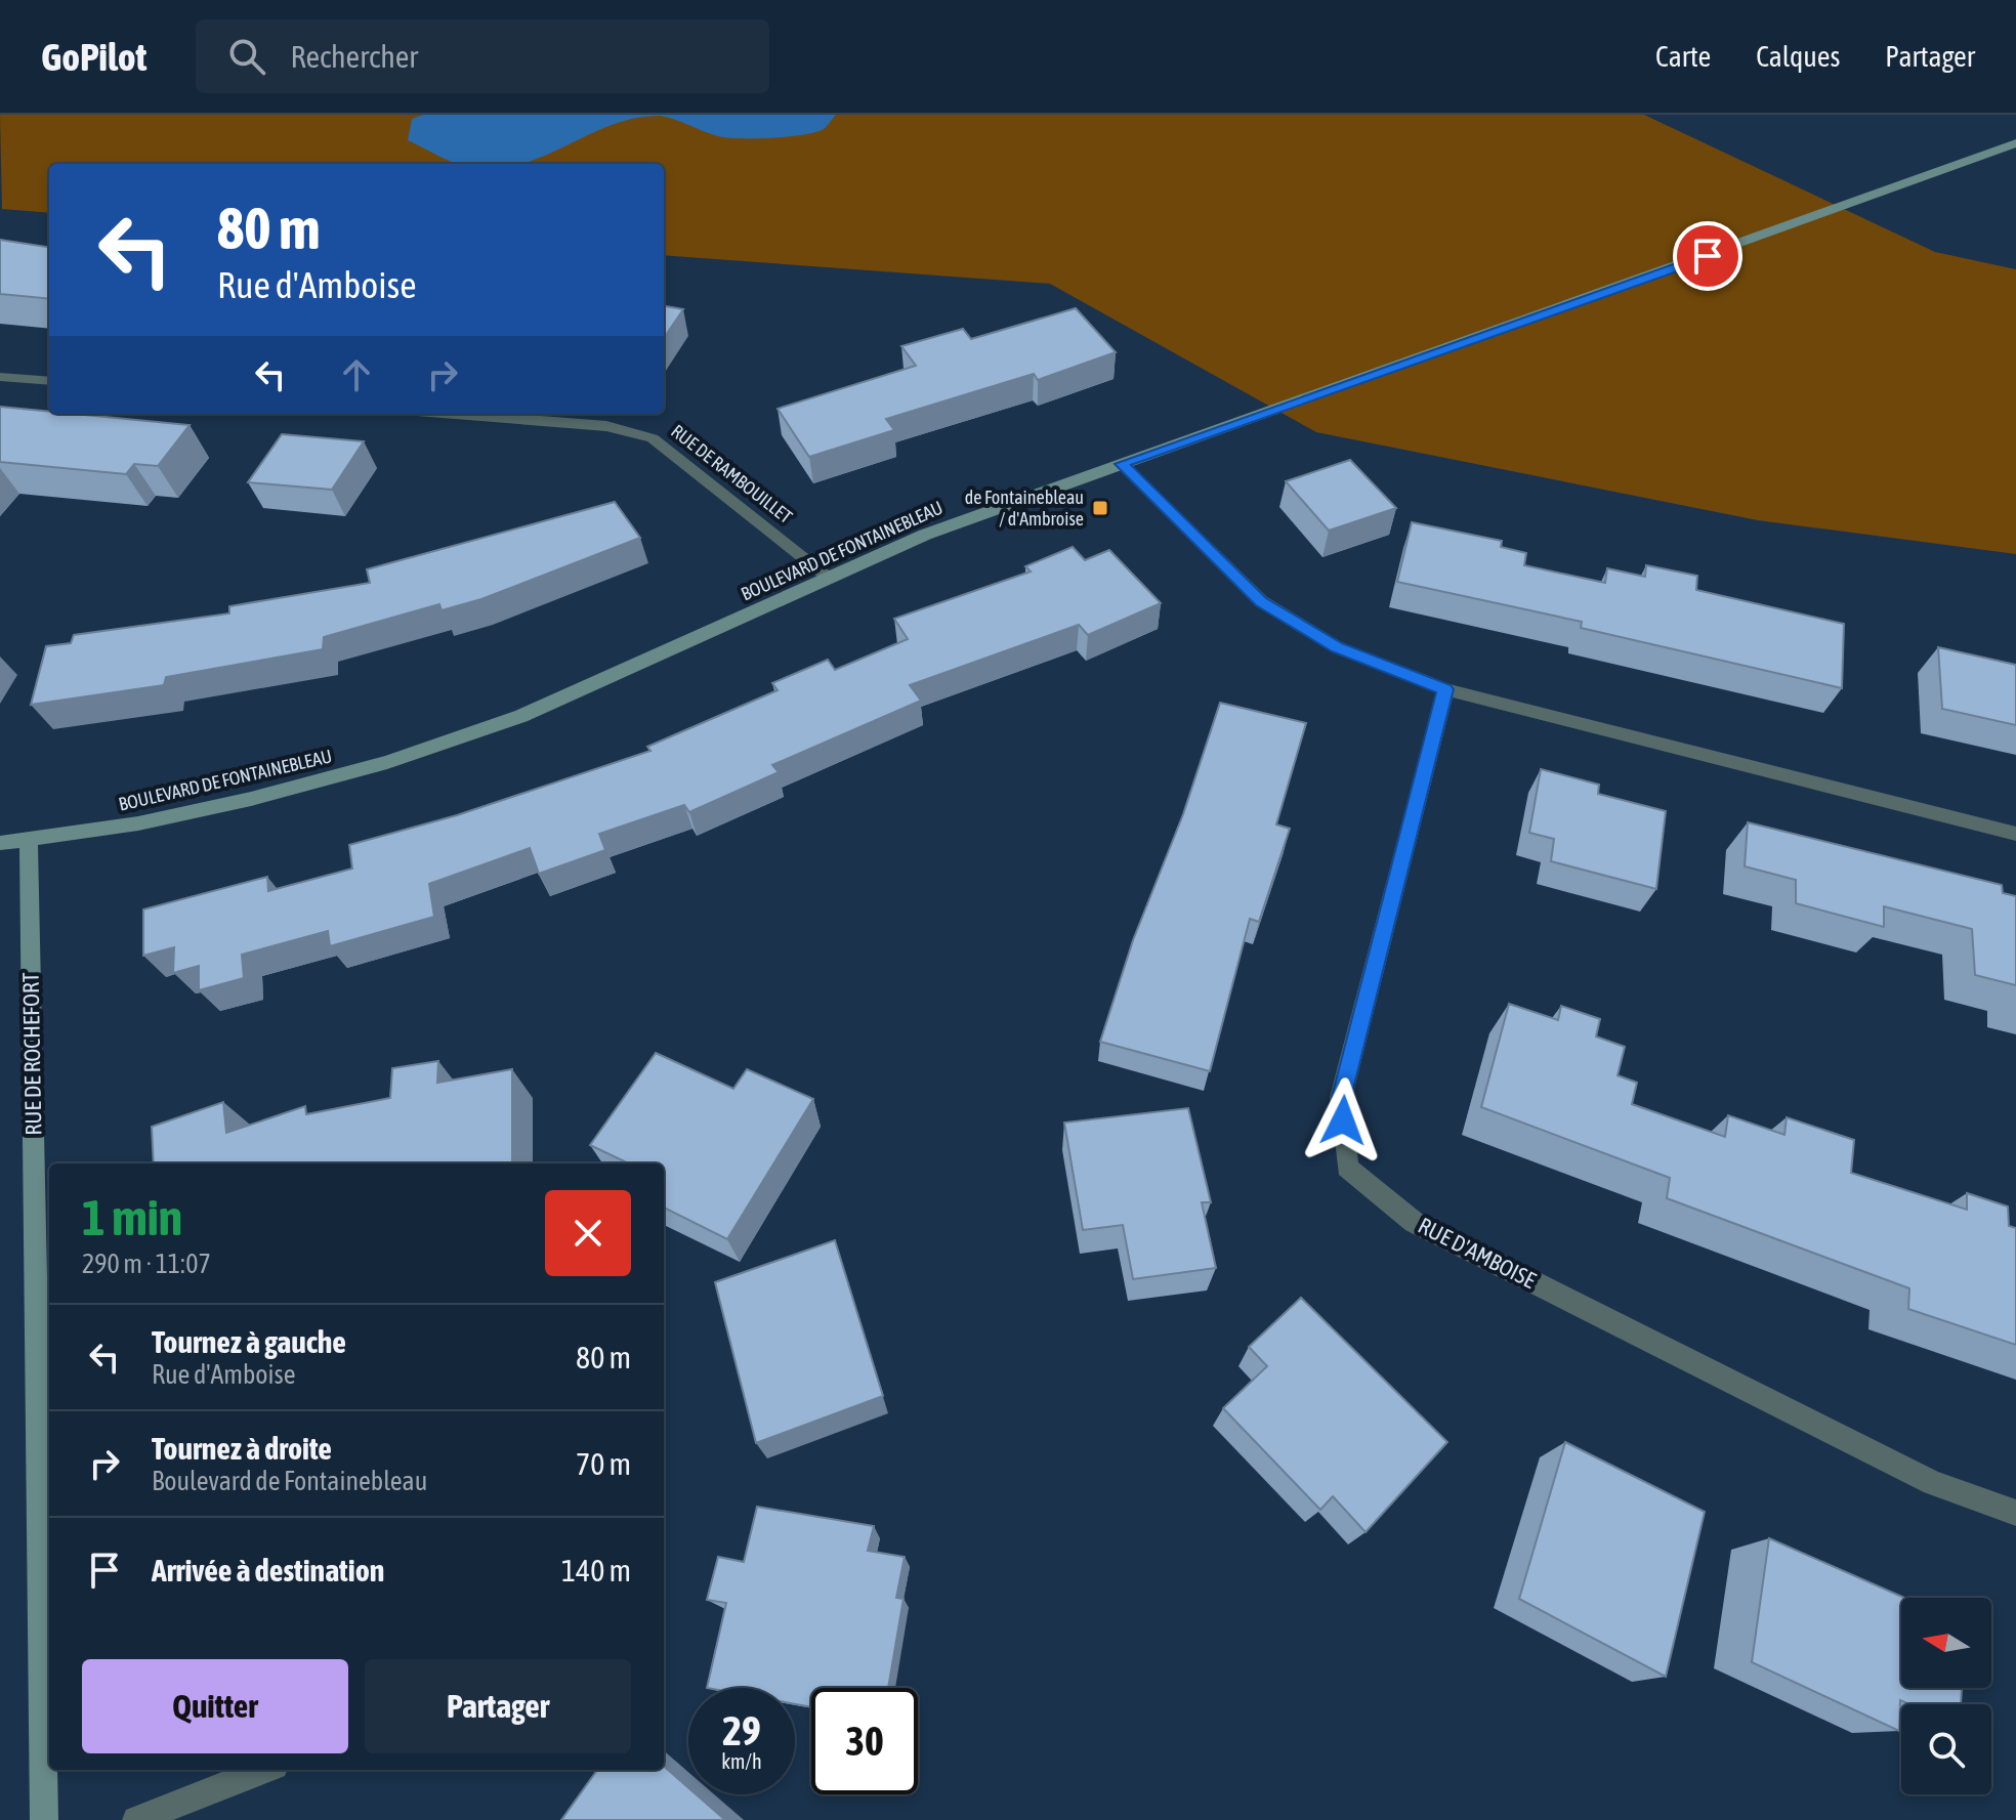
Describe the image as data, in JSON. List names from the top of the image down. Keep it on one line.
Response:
{"streets":{"street":["RUE DE RAMBOUILLET","BOULEVARD DE FONTAINEBLEAU","RUE DE ROCHEFORT","RUE D'AMBOISE"]},"crossings":[["RUE DE RAMBOUILLET","BOULEVARD DE FONTAINEBLEAU"],["BOULEVARD DE FONTAINEBLEAU","RUE DE ROCHEFORT"]],"places":{"transit":["de Fontainebleau / d'Ambroise"]},"north":"left","page":{"header":"GoPilot","search":"Rechercher","nav":["Carte","Calques","Partager"],"turn":["80 m","Rue d'Amboise"],"heading":["1 min","290 m · 11:07"],"list":[{"name":"Tournez à gauche","note":"Rue d'Amboise","value":"80 m"},{"name":"Tournez à droite","note":"Boulevard de Fontainebleau","value":"70 m"},{"name":"Arrivée à destination","value":"140 m"}],"buttons":["Quitter","Partager"],"speed":"29 km/h","limit":"30"}}
